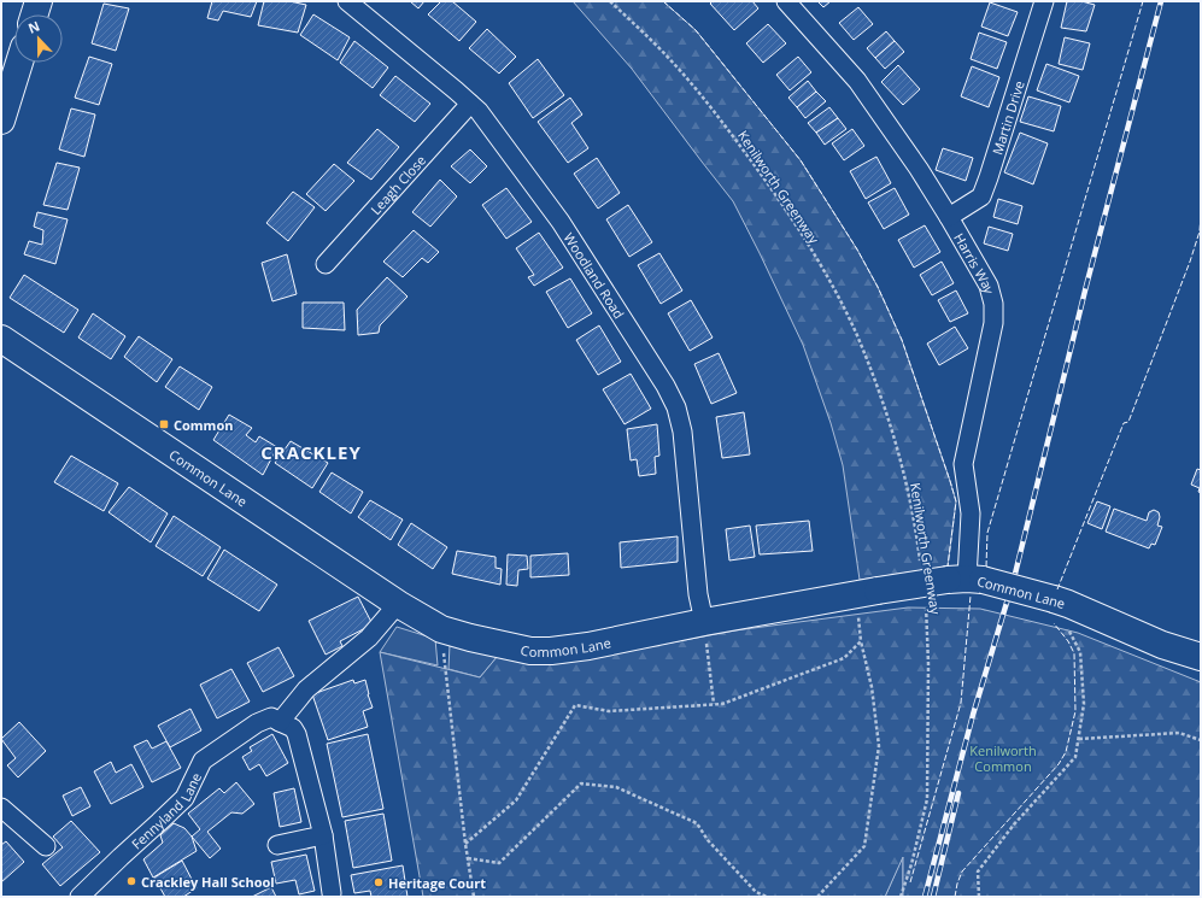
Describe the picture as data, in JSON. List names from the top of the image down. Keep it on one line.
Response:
{"streets":{"street":["Martin Drive","Leagh Close","Harris Way","Woodland Road","Common Lane","Fennyland Lane"],"path":["Kenilworth Greenway"]},"crossings":[["Martin Drive","Harris Way"],["Leagh Close","Woodland Road"],["Harris Way","Common Lane"],["Woodland Road","Common Lane"]],"districts":["CRACKLEY"],"parks":["Kenilworth Common"],"places":{"transit":["Common"],"other":["Crackley Hall School","Heritage Court"]},"north":"top"}
